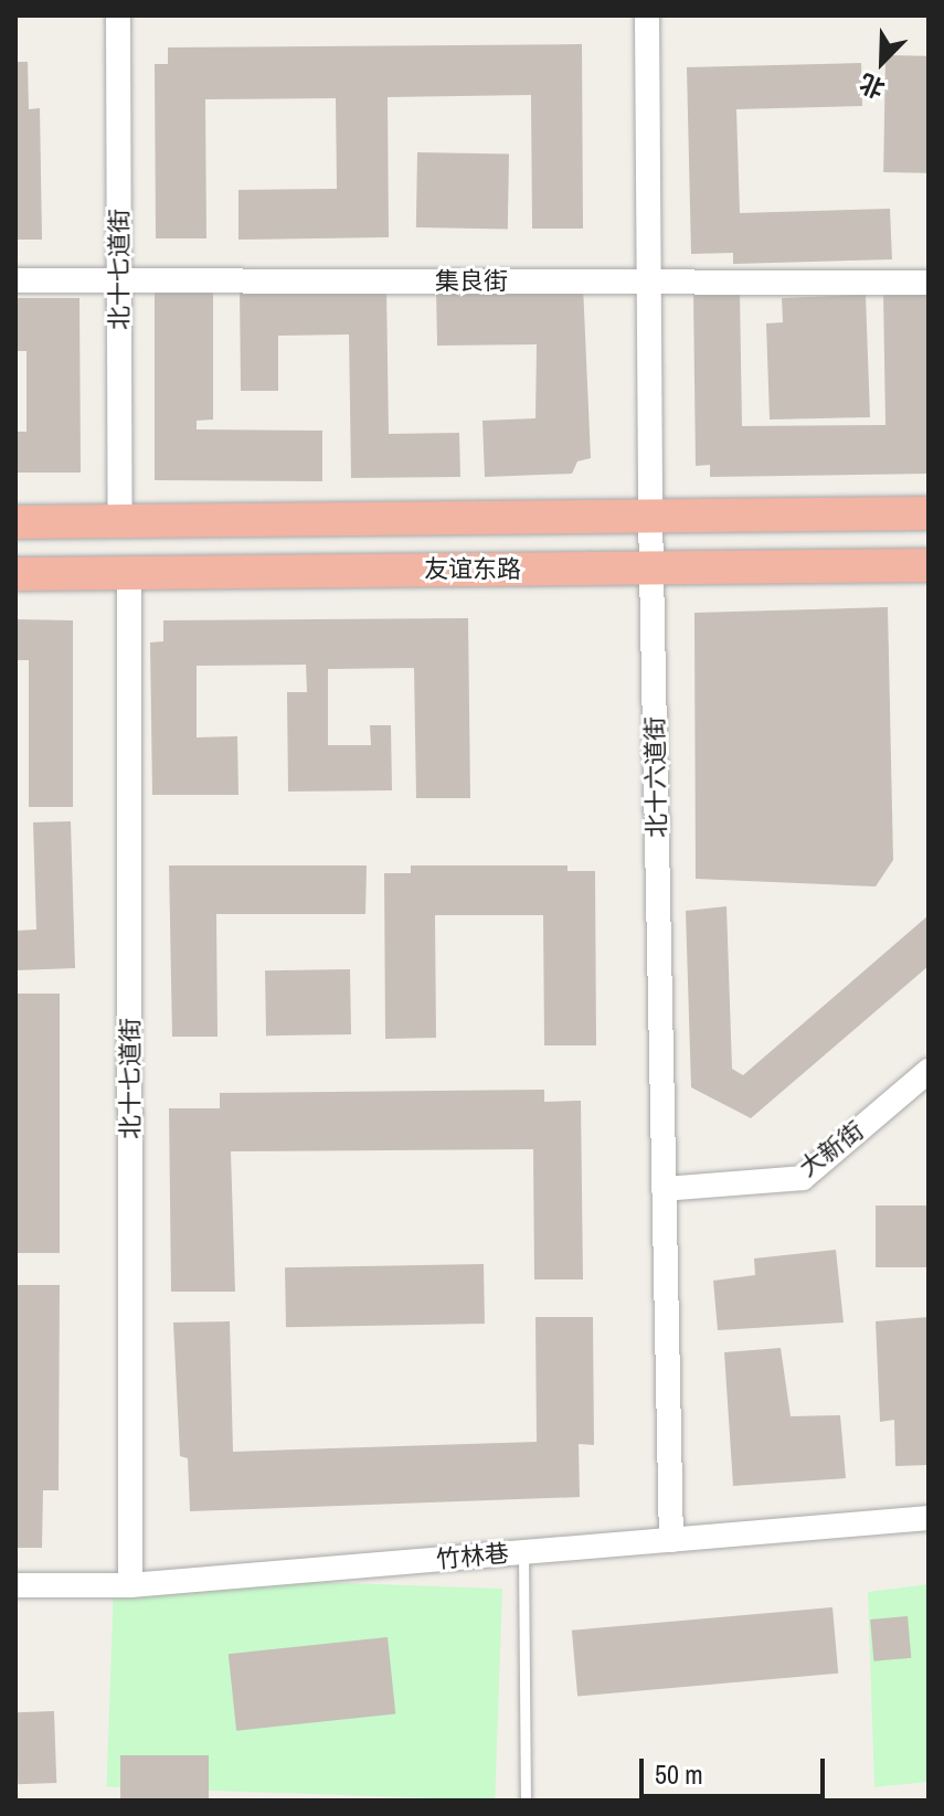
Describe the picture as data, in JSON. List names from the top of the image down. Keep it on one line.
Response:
{"streets":{"highway":["友谊东路"],"street":["北十七道街","集良街","北十六道街","大新街","竹林巷"]},"crossings":[["北十七道街","集良街"],["北十七道街","友谊东路"],["北十七道街","竹林巷"],["集良街","北十六道街"],["友谊东路","北十六道街"],["北十六道街","大新街"],["北十六道街","竹林巷"]],"scale_bar":"50 m","north":"bottom left"}
